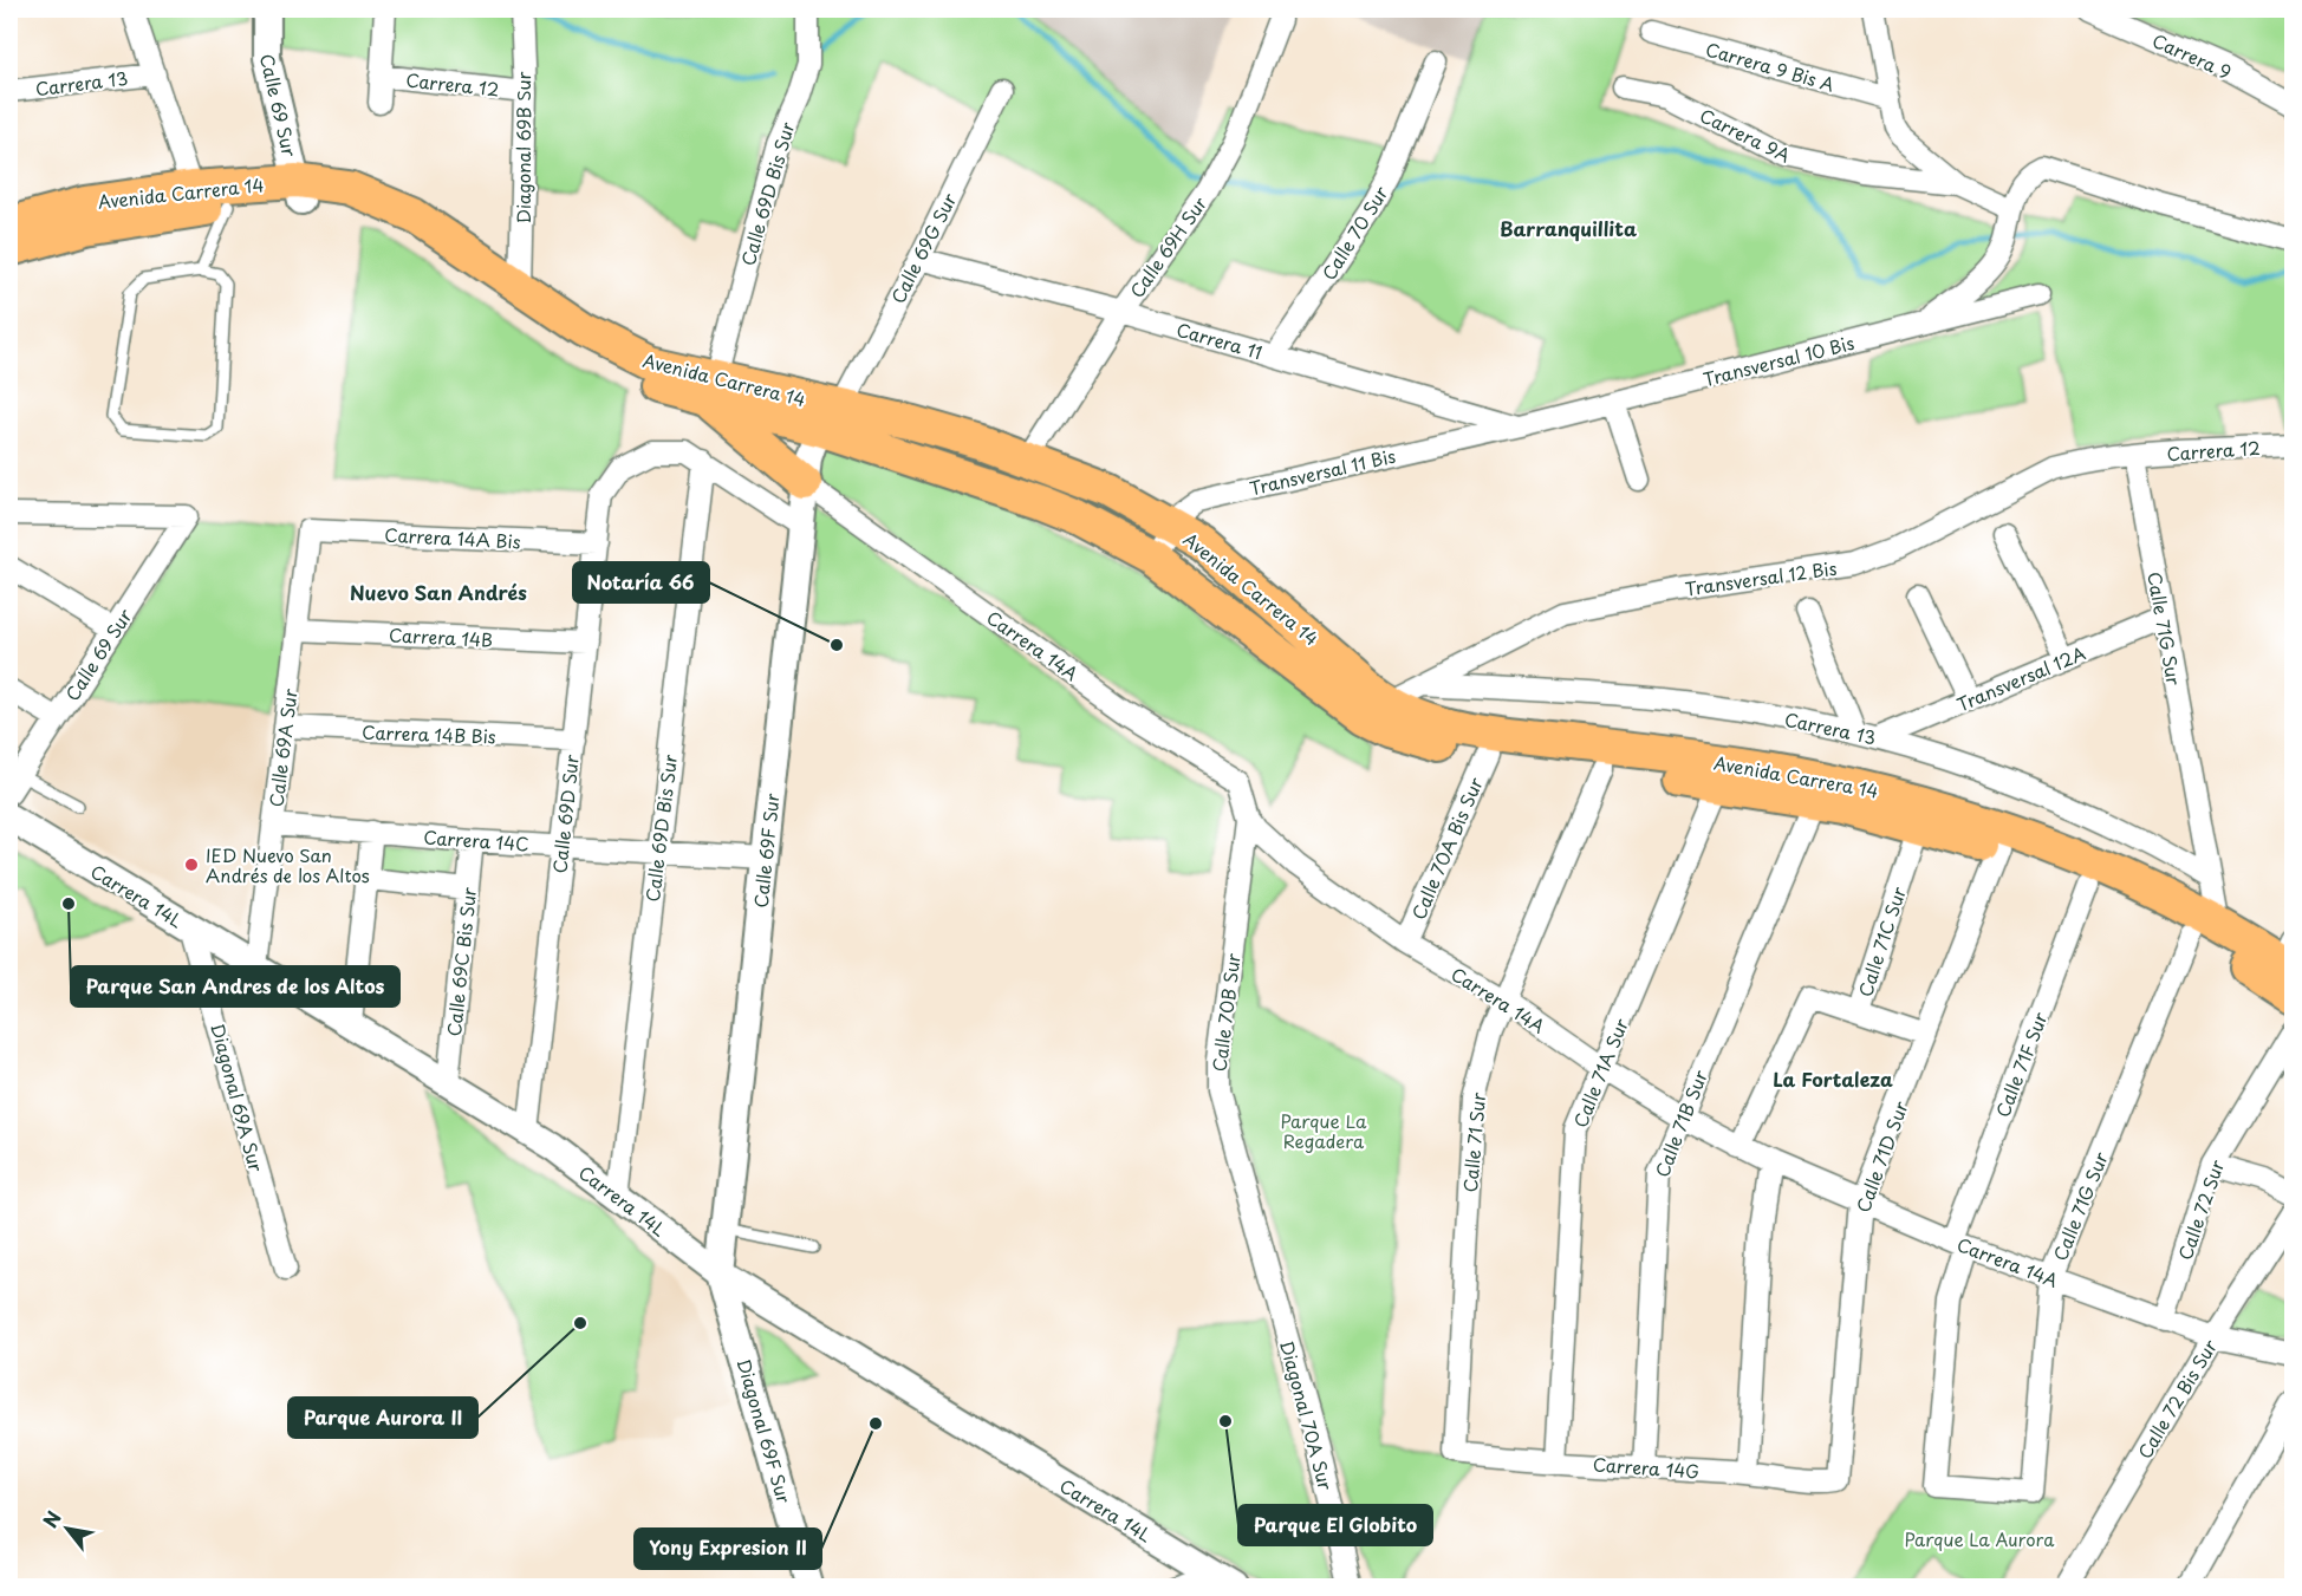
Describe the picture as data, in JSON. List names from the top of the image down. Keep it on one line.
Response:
{"streets":{"main road":["Avenida Carrera 14"],"street":["Carrera 9","Carrera 9 Bis A","Carrera 13","Carrera 12","Calle 69 Sur","Carrera 9A","Diagonal 69B Sur","Calle 69D Bis Sur","Calle 70 Sur","Calle 69H Sur","Calle 69G Sur","Carrera 11","Transversal 10 Bis","Transversal 11 Bis","Carrera 14A Bis","Transversal 12 Bis","Calle 71G Sur","Carrera 14B","Carrera 14A","Transversal 12A","Carrera 14B Bis","Calle 69A Sur","Calle 69D Sur","Carrera 14C","Calle 70A Bis Sur","Calle 69F Sur","Carrera 14L","Calle 71C Sur","Calle 69C Bis Sur","Calle 70B Sur","Calle 71F Sur","Calle 71A Sur","Diagonal 69A Sur","Calle 71B Sur","Calle 71 Sur","Calle 71D Sur","Calle 72 Sur","Calle 72 Bis Sur","Diagonal 70A Sur","Diagonal 69F Sur","Carrera 14G"]},"crossings":[["Carrera 13","Transversal 12 Bis"],["Carrera 13","Calle 71G Sur"],["Carrera 13","Transversal 12A"],["Carrera 12","Diagonal 69B Sur"],["Carrera 12","Transversal 12 Bis"],["Carrera 12","Calle 71G Sur"],["Calle 69 Sur","Avenida Carrera 14"],["Diagonal 69B Sur","Avenida Carrera 14"],["Avenida Carrera 14","Calle 69D Bis Sur"],["Avenida Carrera 14","Calle 69H Sur"],["Avenida Carrera 14","Calle 69G Sur"],["Avenida Carrera 14","Transversal 11 Bis"],["Avenida Carrera 14","Transversal 12 Bis"],["Avenida Carrera 14","Calle 71G Sur"],["Avenida Carrera 14","Calle 70A Bis Sur"],["Avenida Carrera 14","Calle 69F Sur"],["Avenida Carrera 14","Calle 71C Sur"],["Avenida Carrera 14","Calle 71F Sur"],["Avenida Carrera 14","Calle 71A Sur"],["Avenida Carrera 14","Calle 71B Sur"],["Avenida Carrera 14","Calle 71 Sur"],["Avenida Carrera 14","Calle 71D Sur"],["Calle 69D Bis Sur","Calle 69D Sur"],["Calle 69D Bis Sur","Carrera 14C"],["Calle 69D Bis Sur","Carrera 14L"],["Calle 70 Sur","Carrera 11"],["Calle 69H Sur","Carrera 11"],["Calle 69G Sur","Carrera 11"],["Calle 69G Sur","Calle 69F Sur"],["Carrera 11","Transversal 10 Bis"],["Carrera 11","Transversal 11 Bis"],["Transversal 10 Bis","Transversal 11 Bis"],["Carrera 14A Bis","Calle 69A Sur"],["Carrera 14A Bis","Calle 69D Sur"],["Transversal 12 Bis","Calle 71G Sur"],["Calle 71G Sur","Carrera 14A"],["Calle 71G Sur","Transversal 12A"],["Calle 71G Sur","Calle 71F Sur"],["Carrera 14B","Calle 69A Sur"],["Carrera 14B","Calle 69D Sur"],["Carrera 14A","Calle 70A Bis Sur"],["Carrera 14A","Calle 69F Sur"],["Carrera 14A","Calle 71C Sur"],["Carrera 14A","Calle 70B Sur"],["Carrera 14A","Calle 71F Sur"],["Carrera 14A","Calle 71A Sur"],["Carrera 14A","Calle 71B Sur"],["Carrera 14A","Calle 71 Sur"],["Carrera 14A","Calle 71D Sur"],["Carrera 14A","Calle 72 Sur"],["Carrera 14A","Calle 72 Bis Sur"],["Carrera 14B Bis","Calle 69A Sur"],["Carrera 14B Bis","Calle 69D Sur"],["Calle 69A Sur","Carrera 14C"],["Calle 69A Sur","Carrera 14L"],["Calle 69D Sur","Carrera 14C"],["Calle 69D Sur","Carrera 14L"],["Carrera 14C","Calle 69F Sur"],["Carrera 14C","Calle 69C Bis Sur"],["Calle 69F Sur","Carrera 14L"],["Calle 69F Sur","Diagonal 69F Sur"],["Carrera 14L","Calle 69C Bis Sur"],["Carrera 14L","Diagonal 69A Sur"],["Carrera 14L","Diagonal 69F Sur"],["Calle 70B Sur","Diagonal 70A Sur"],["Calle 71A Sur","Carrera 14G"],["Calle 71B Sur","Carrera 14G"],["Calle 71 Sur","Carrera 14G"],["Calle 71D Sur","Carrera 14G"]],"districts":["Barranquillita","Nuevo San Andrés","La Fortaleza"],"parks":["Parque La Regadera","Parque La Aurora"],"places":["Notaría 66","IED Nuevo San Andrés de los Altos","Parque San Andres de los Altos","Parque Aurora II","Parque El Globito","Yony Expresion II"],"north":"top left"}
